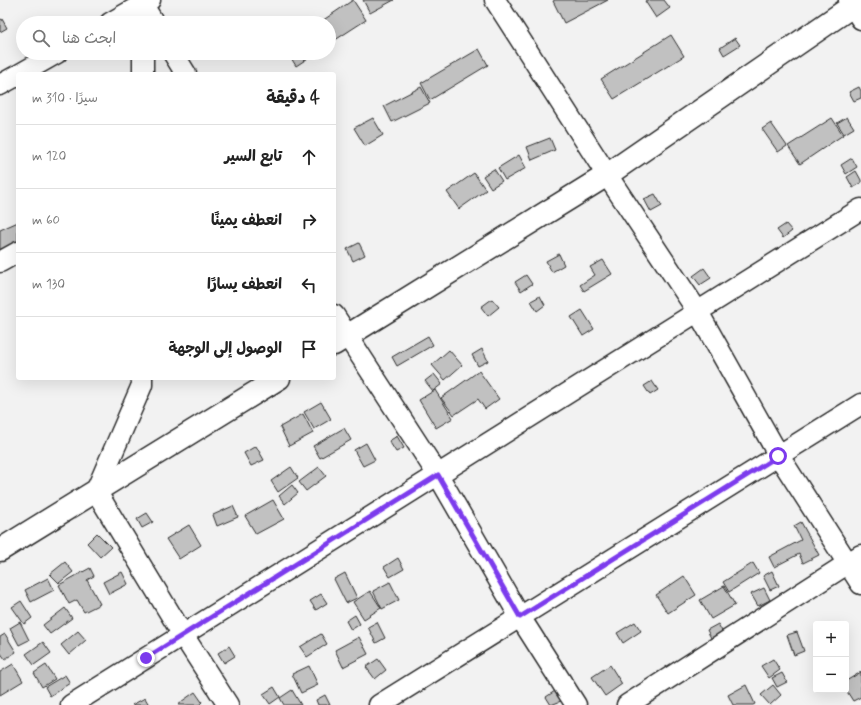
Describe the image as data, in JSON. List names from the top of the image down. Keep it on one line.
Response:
{"page":{"search":"ابحث هنا","heading":["4 دقيقة","سيرًا · 310 m"],"list":[["تابع السير","120 m"],["انعطف يمينًا","60 m"],["انعطف يسارًا","130 m"],"الوصول إلى الوجهة"],"map_buttons":["+","−"]}}
